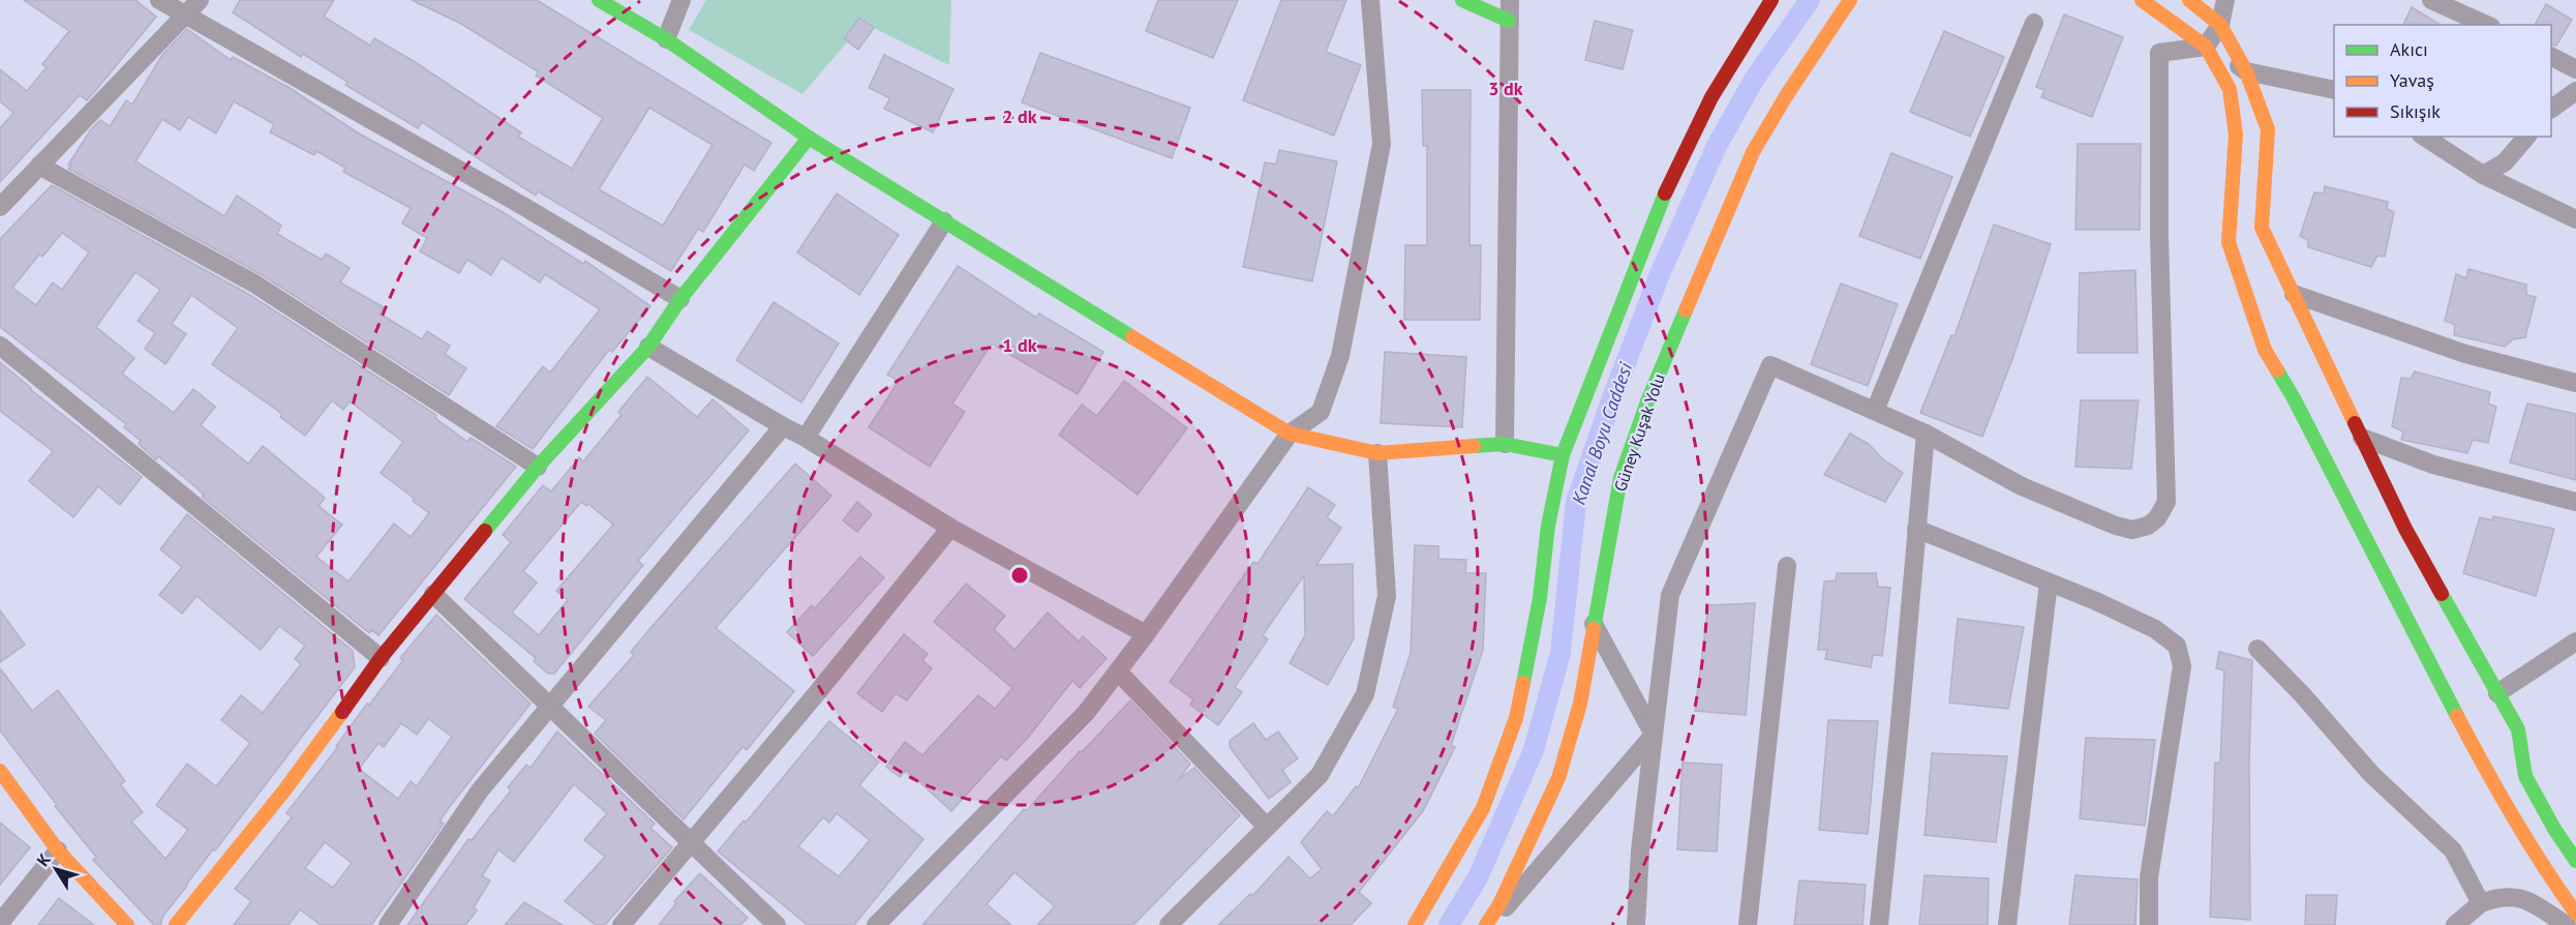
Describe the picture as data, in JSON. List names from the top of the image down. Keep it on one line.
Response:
{"streets":{"main road":["Güney Kuşak Yolu"]},"water":["Kanal Boyu Caddesi"],"legend":["Akıcı","Yavaş","Sıkışık"],"north":"top left","rings":["3 dk","2 dk","1 dk"]}
